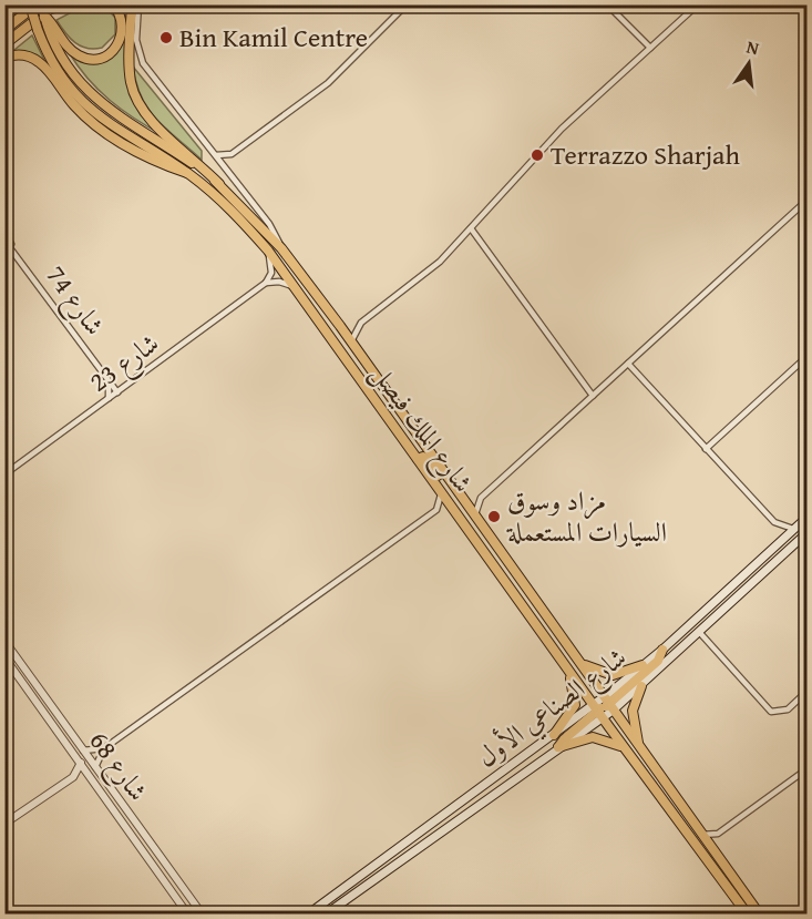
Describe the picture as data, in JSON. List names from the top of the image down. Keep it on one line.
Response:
{"streets":{"main road":["شارع الملك فيصل","شارع الصناعي الأول"],"street":["شارع 74","شارع 23","شارع 68"]},"crossings":[["شارع 74","شارع 23"],["شارع الملك فيصل","شارع الصناعي الأول"]],"places":["Bin Kamil Centre","Terrazzo Sharjah","مزاد وسوق السيارات المستعملة"],"north":"top"}
